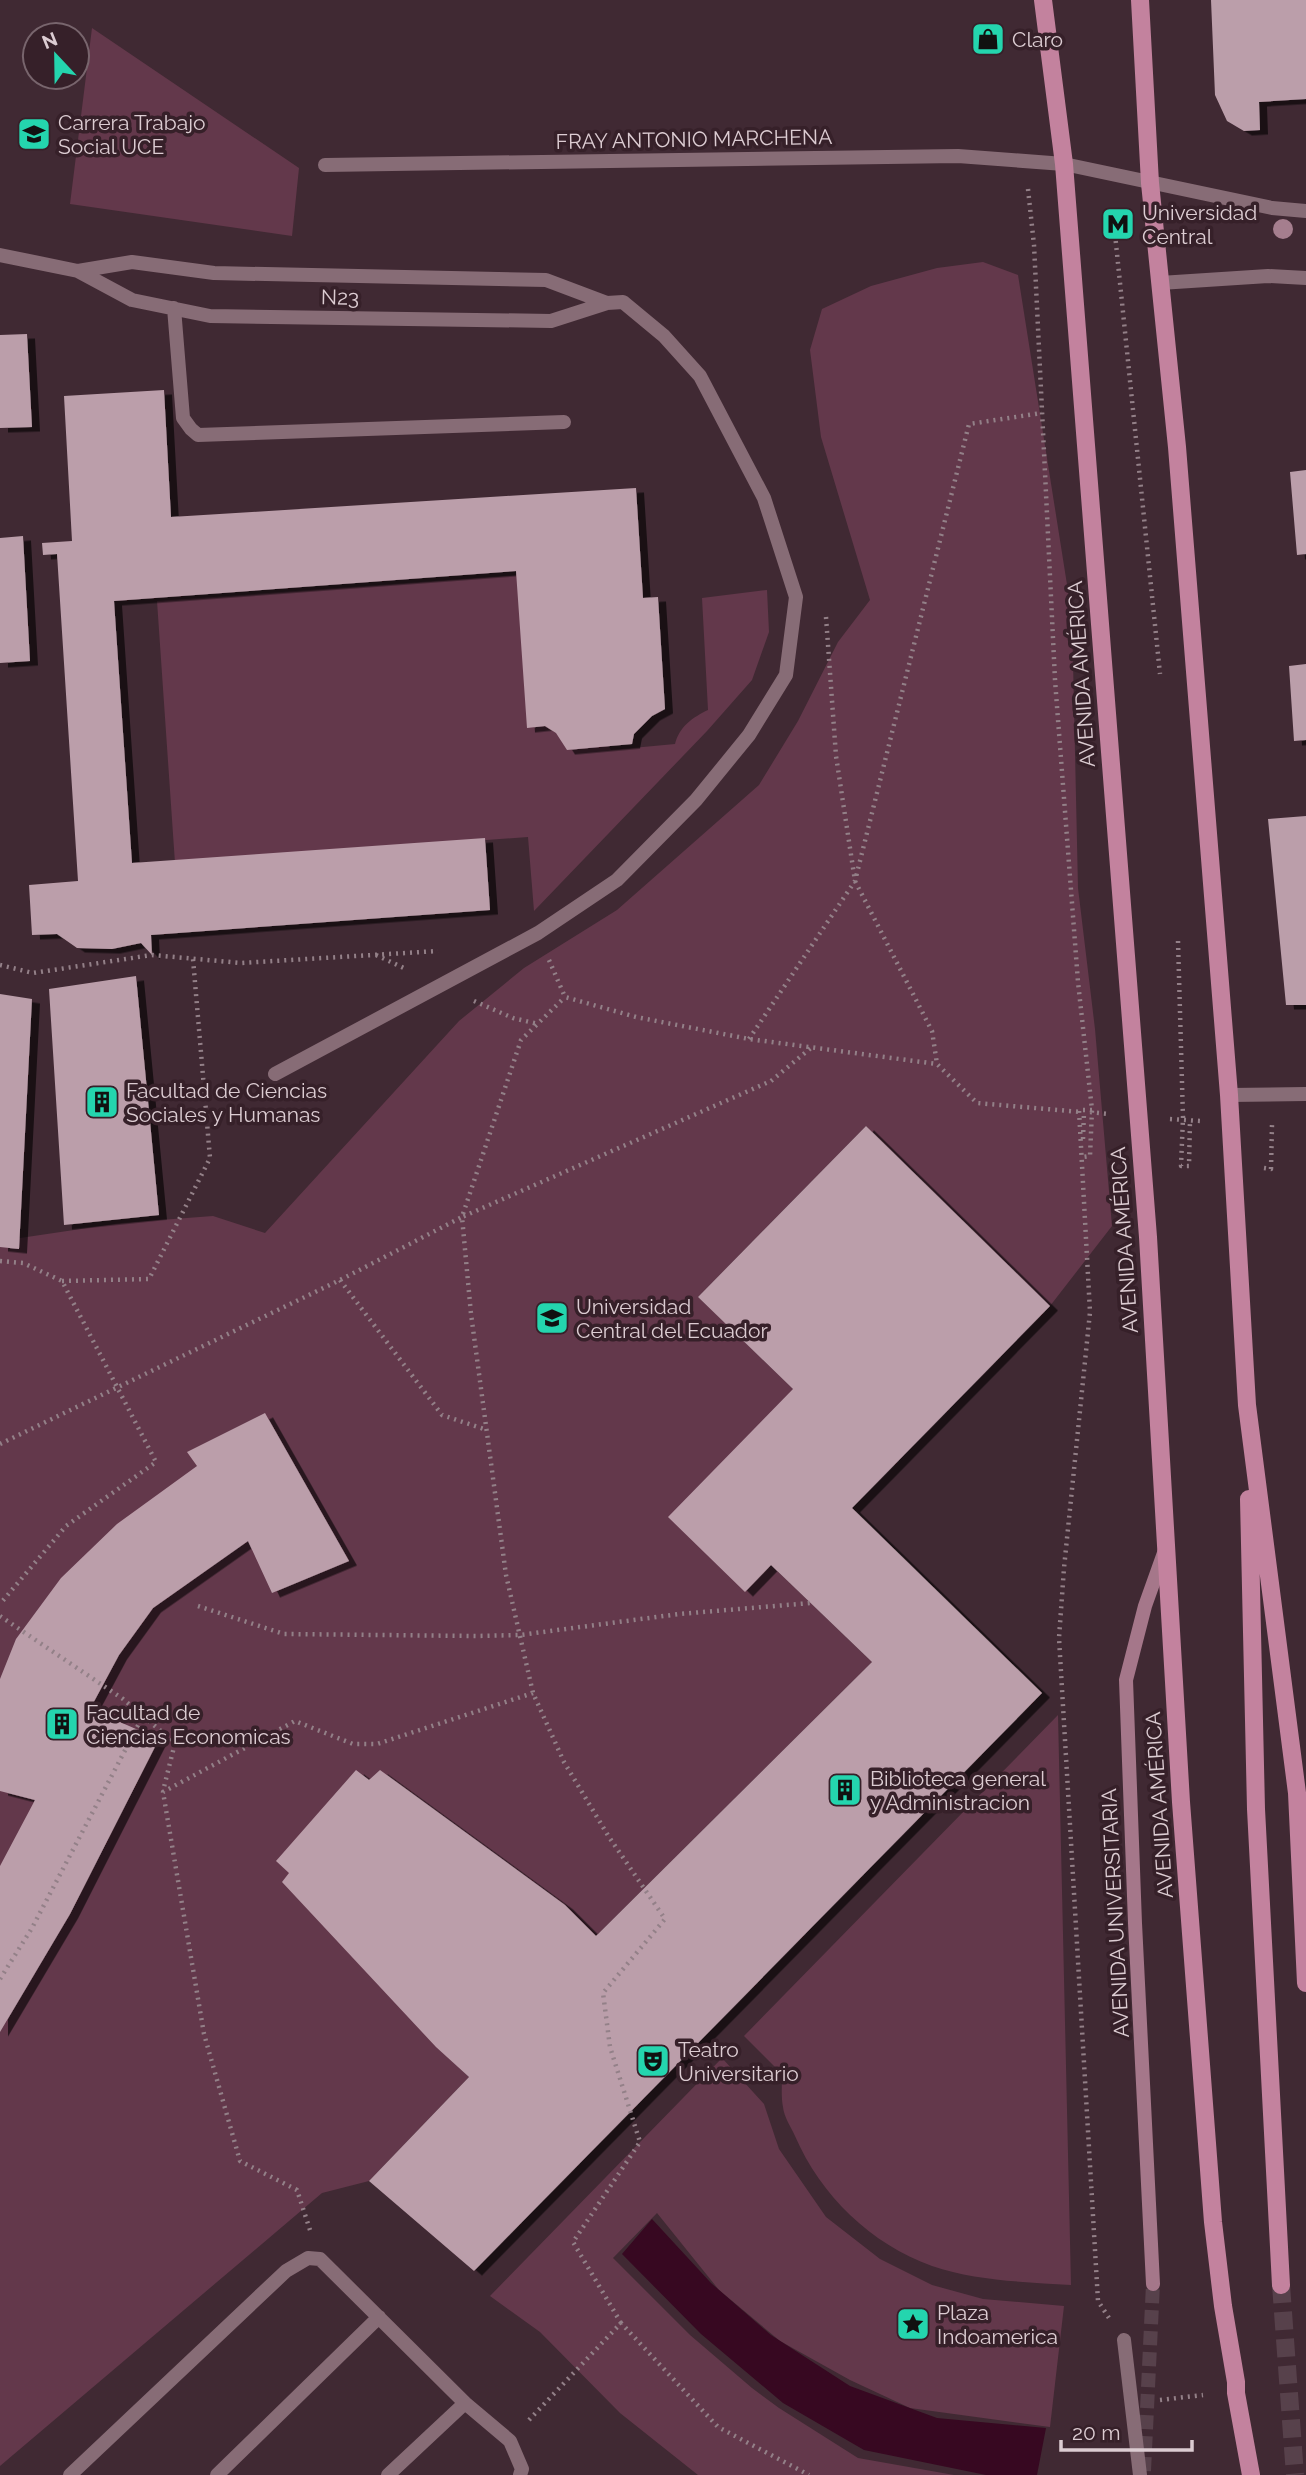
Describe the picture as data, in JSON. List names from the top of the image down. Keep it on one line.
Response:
{"streets":{"main road":["AVENIDA AMÉRICA","AVENIDA UNIVERSITARIA"],"street":["FRAY ANTONIO MARCHENA","N23"]},"crossings":[["FRAY ANTONIO MARCHENA","AVENIDA AMÉRICA"],["AVENIDA AMÉRICA","AVENIDA UNIVERSITARIA"]],"places":{"shop":["Claro"],"school or university":["Carrera Trabajo Social UCE","Universidad Central del Ecuador"],"metro station":["Universidad Central"],"building":["Facultad de Ciencias Sociales y Humanas","Facultad de Ciencias Economicas","Biblioteca general y Administracion"],"theatre":["Teatro Universitario"],"place":["Plaza Indoamerica"]},"scale_bar":"20 m","north":"top"}
